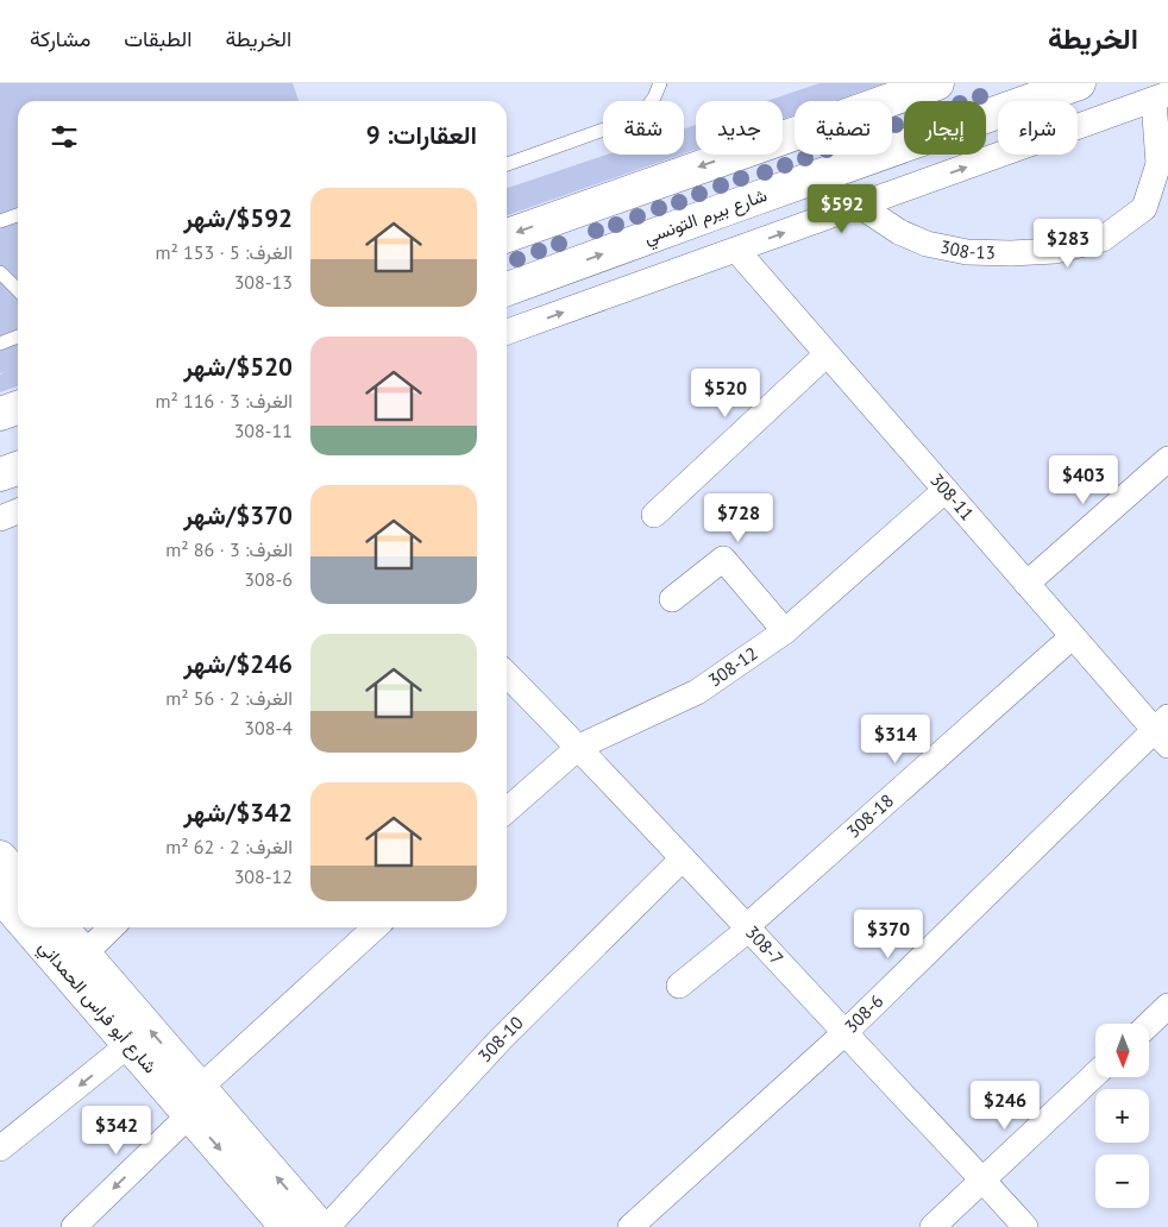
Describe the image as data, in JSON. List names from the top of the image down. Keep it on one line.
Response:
{"streets":{"main road":["شارع بيرم التونسي","شارع أبو فراس الحمداني"],"street":["308-13","308-11","308-12","308-18","308-7","308-6","308-10"]},"crossings":[["308-11","308-12"],["308-11","308-18"],["308-11","308-6"],["308-12","308-7"],["308-18","308-7"],["308-7","308-6"],["308-7","308-10"]],"north":"bottom","page":{"header":"الخريطة","nav":["الخريطة","الطبقات","مشاركة"],"chip":["شراء","إيجار","تصفية","جديد","شقة"],"heading":"العقارات: 9","list":[{"name":"$592/شهر","note":"الغرف: 5 · 153 m² · 308-13"},{"name":"$520/شهر","note":"الغرف: 3 · 116 m² · 308-11"},{"name":"$370/شهر","note":"الغرف: 3 · 86 m² · 308-6"},{"name":"$246/شهر","note":"الغرف: 2 · 56 m² · 308-4"},{"name":"$342/شهر","note":"الغرف: 2 · 62 m² · 308-12"}],"price":["$592","$283","$520","$403","$728","$314","$370","$246","$342"],"map_buttons":["+","−"]}}
